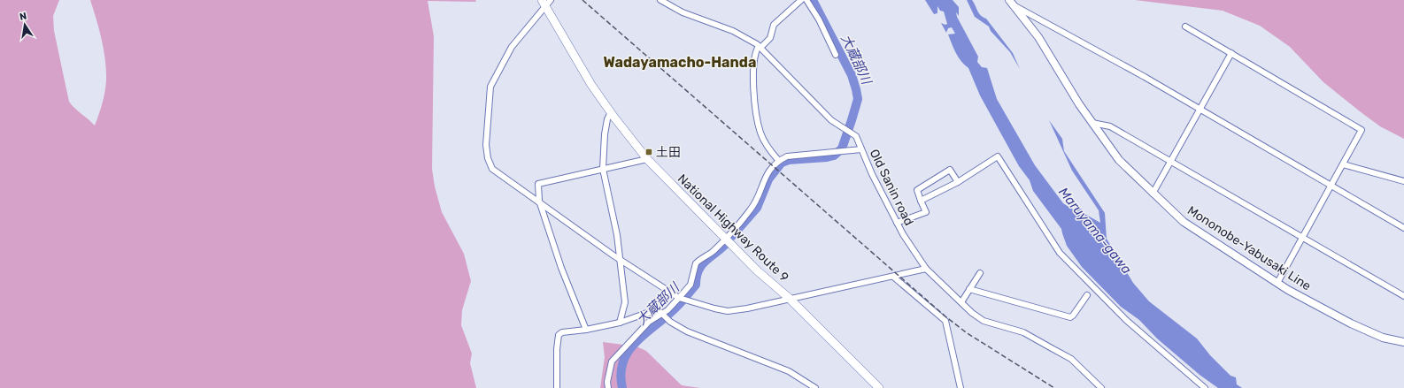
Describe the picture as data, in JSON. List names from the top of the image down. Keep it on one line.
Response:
{"streets":{"highway":["National Highway Route 9"],"main road":["Mononobe-Yabusaki Line"],"street":["Old Sanin road"]},"districts":["Wadayamacho-Handa"],"water":["大蔵部川","Maruyama-gawa"],"places":{"transit":["土田"]},"north":"top"}
